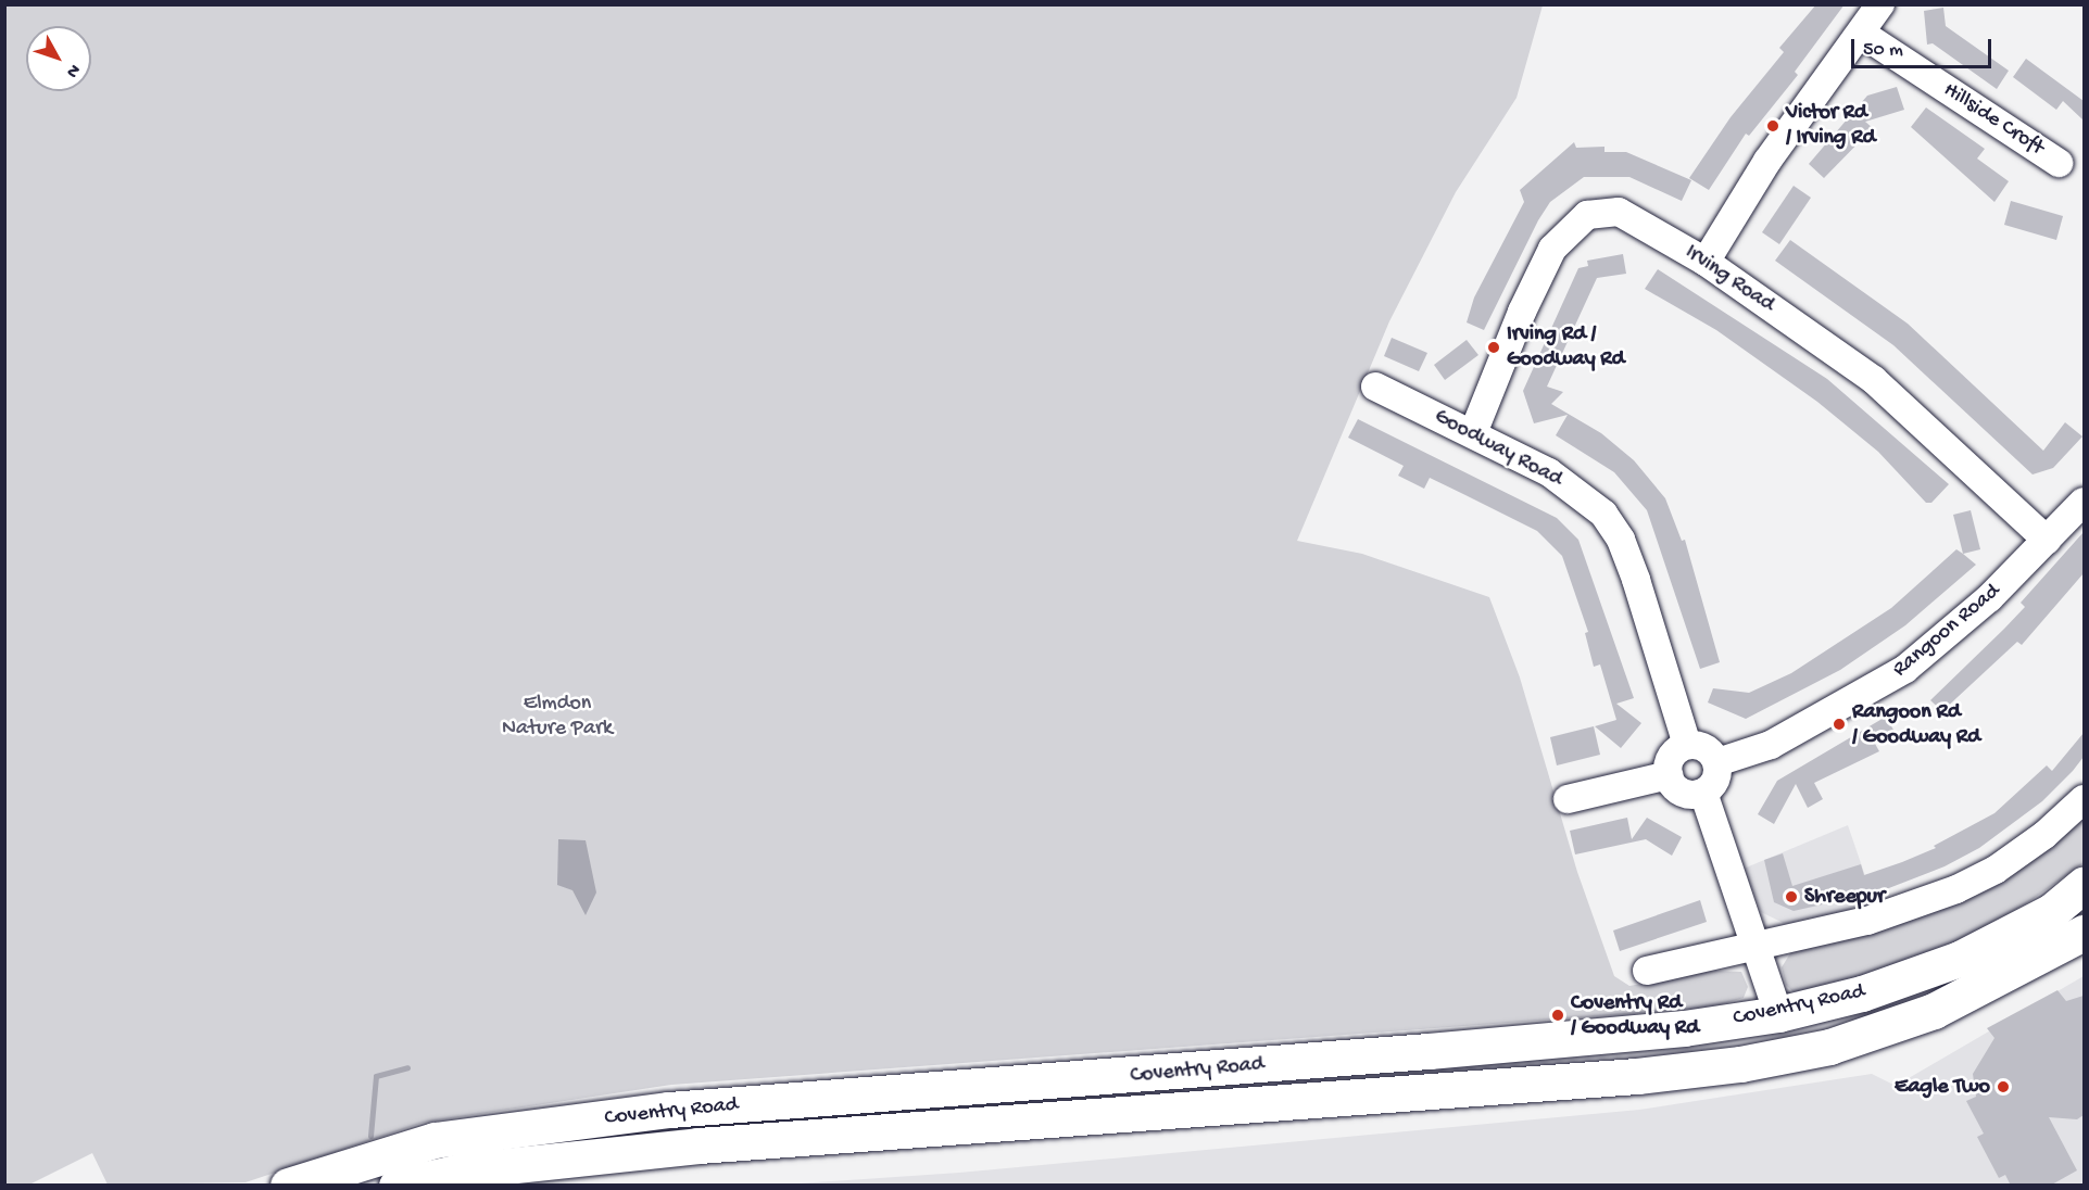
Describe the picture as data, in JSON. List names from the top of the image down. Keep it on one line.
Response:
{"streets":{"highway":["Coventry Road"],"street":["Hillside Croft","Irving Road","Goodway Road","Rangoon Road"]},"crossings":[["Irving Road","Goodway Road"],["Irving Road","Rangoon Road"],["Goodway Road","Rangoon Road"]],"parks":["Elmdon Nature Park"],"places":["Victor Rd / Irving Rd","Irving Rd / Goodway Rd","Rangoon Rd / Goodway Rd","Shreepur","Coventry Rd / Goodway Rd","Eagle Two"],"scale_bar":"50 m","north":"bottom right"}
